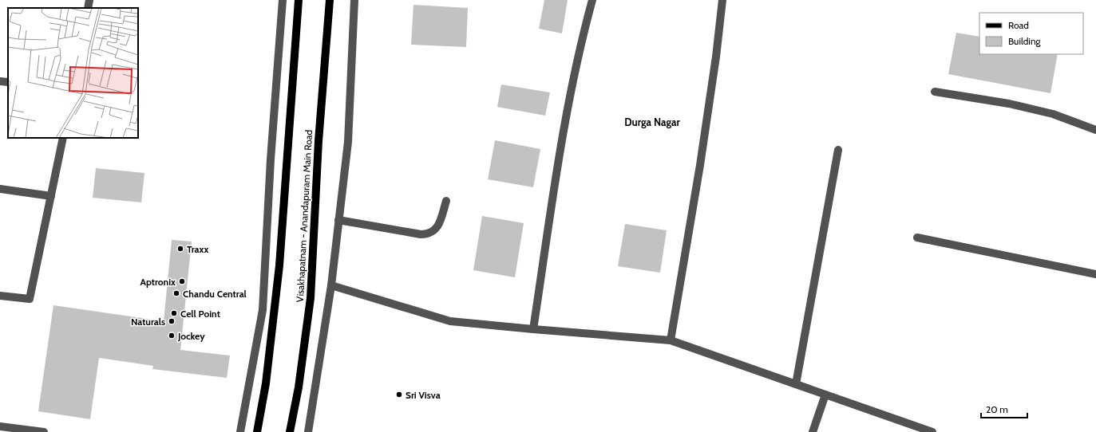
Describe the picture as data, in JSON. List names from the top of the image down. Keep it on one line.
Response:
{"streets":{"main road":["Visakhapatnam - Anandapuram Main Road"]},"districts":["Durga Nagar"],"places":["Traxx","Aptronix","Chandu Central","Cell Point","Naturals","Jockey","Sri Visva"],"legend":["Road","Building"],"scale_bar":"20 m"}
